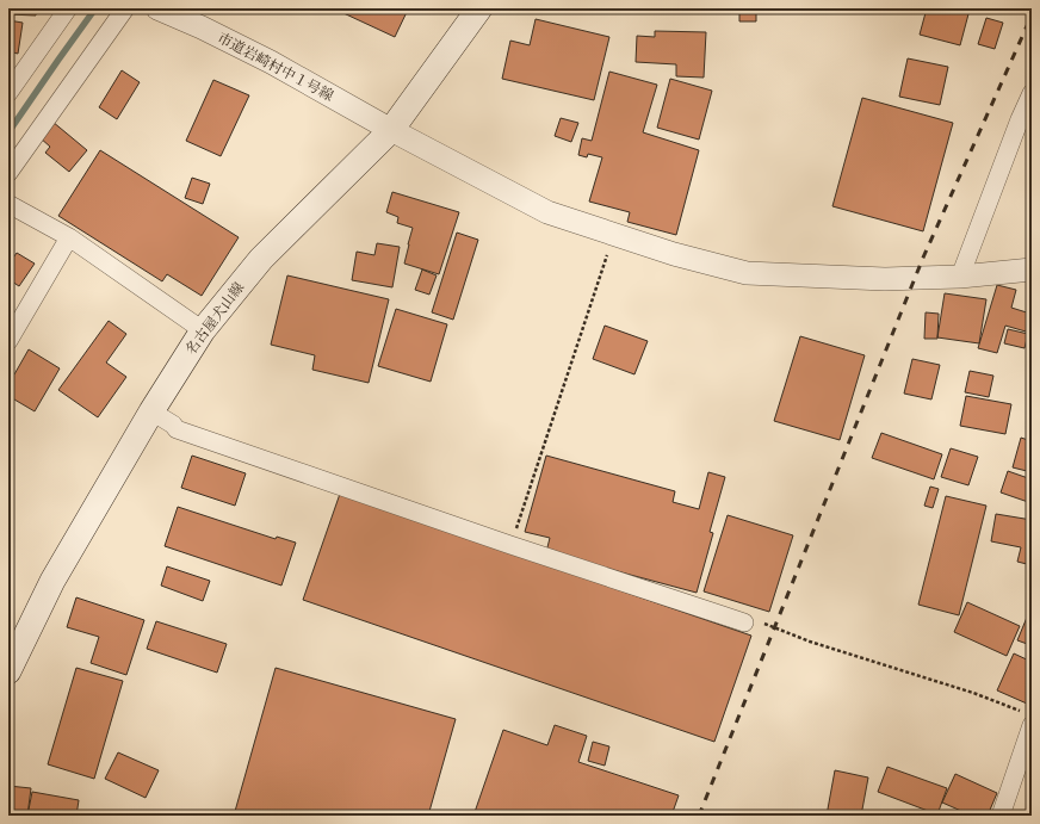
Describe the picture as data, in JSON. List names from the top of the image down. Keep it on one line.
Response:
{"streets":{"main road":["名古屋犬山線"],"street":["市道岩崎村中１号線"]},"crossings":[["市道岩崎村中１号線","名古屋犬山線"]]}
